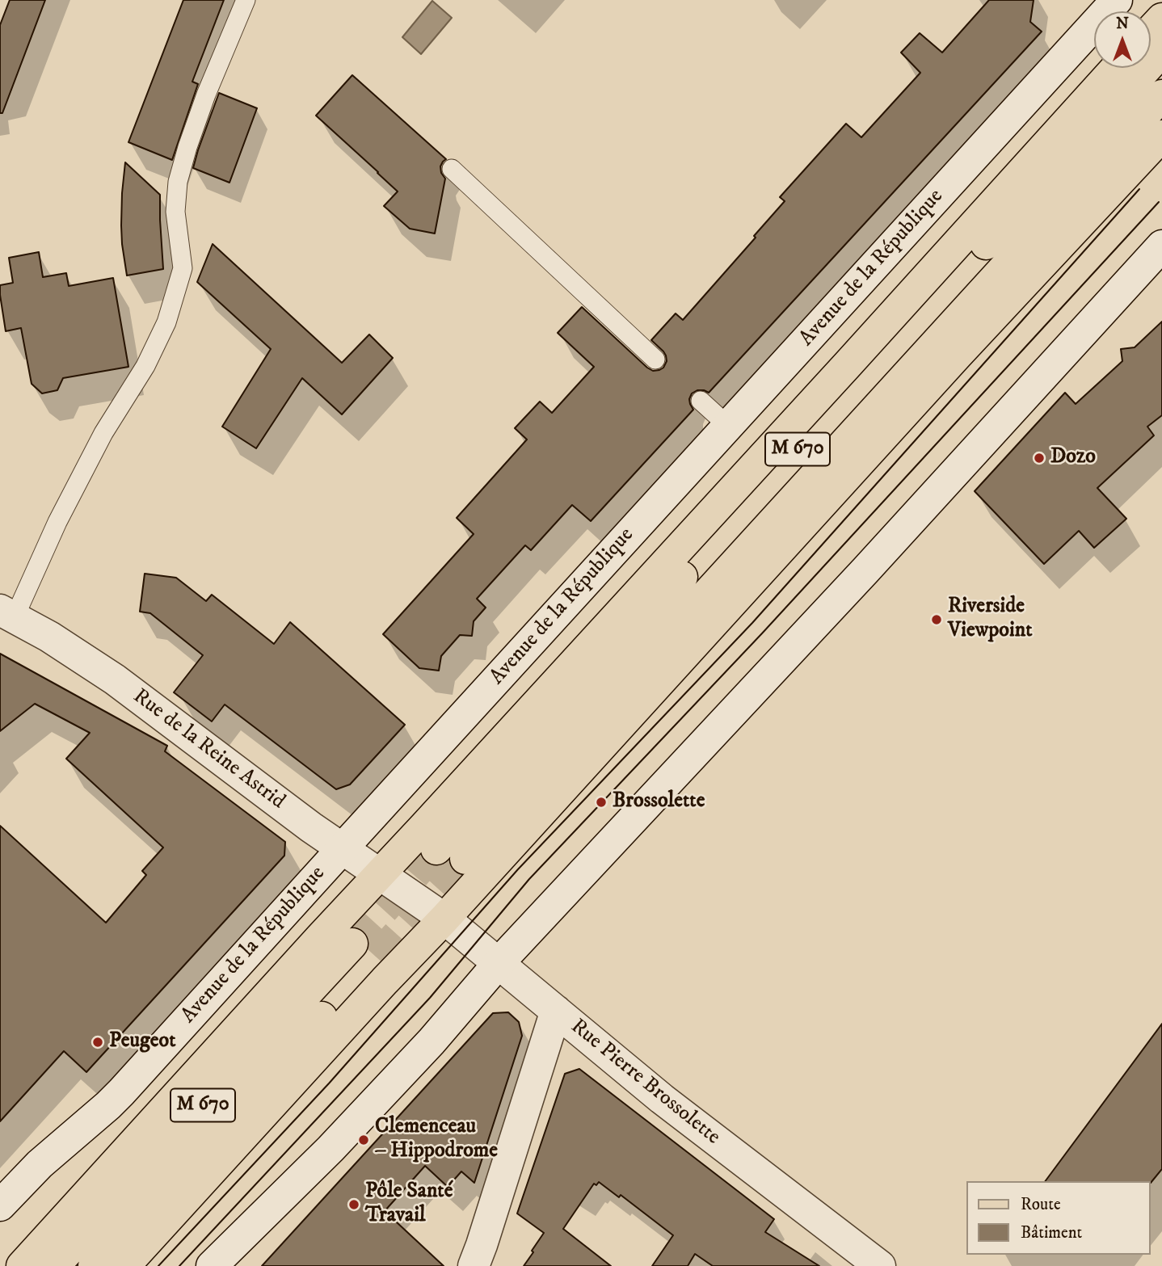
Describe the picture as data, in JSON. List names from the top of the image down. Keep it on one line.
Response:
{"streets":{"main road":["M 670"],"street":["Avenue de la République","Rue de la Reine Astrid","Rue Pierre Brossolette"]},"crossings":[["Avenue de la République","Rue de la Reine Astrid"],["Rue de la Reine Astrid","Rue Pierre Brossolette"]],"places":["Dozo","Riverside Viewpoint","Brossolette","Peugeot","Clemenceau – Hippodrome","Pôle Santé Travail"],"legend":["Route","Bâtiment"],"north":"top"}
